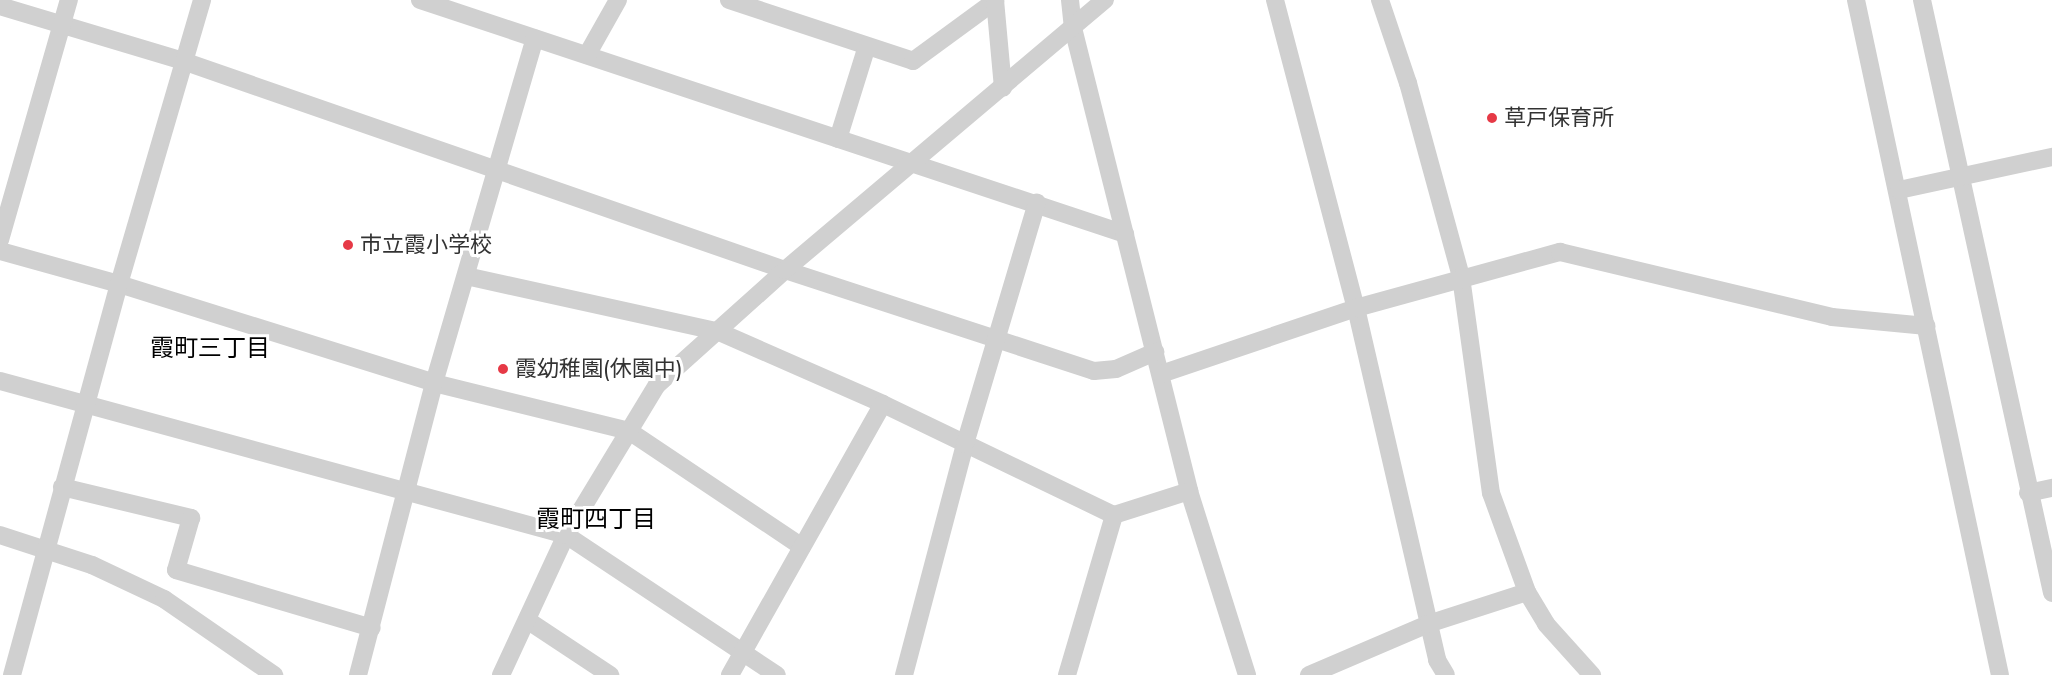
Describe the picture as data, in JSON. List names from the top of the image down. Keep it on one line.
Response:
{"districts":["霞町三丁目","霞町四丁目"],"places":["草戸保育所","市立霞小学校","霞幼稚園(休園中)"]}
